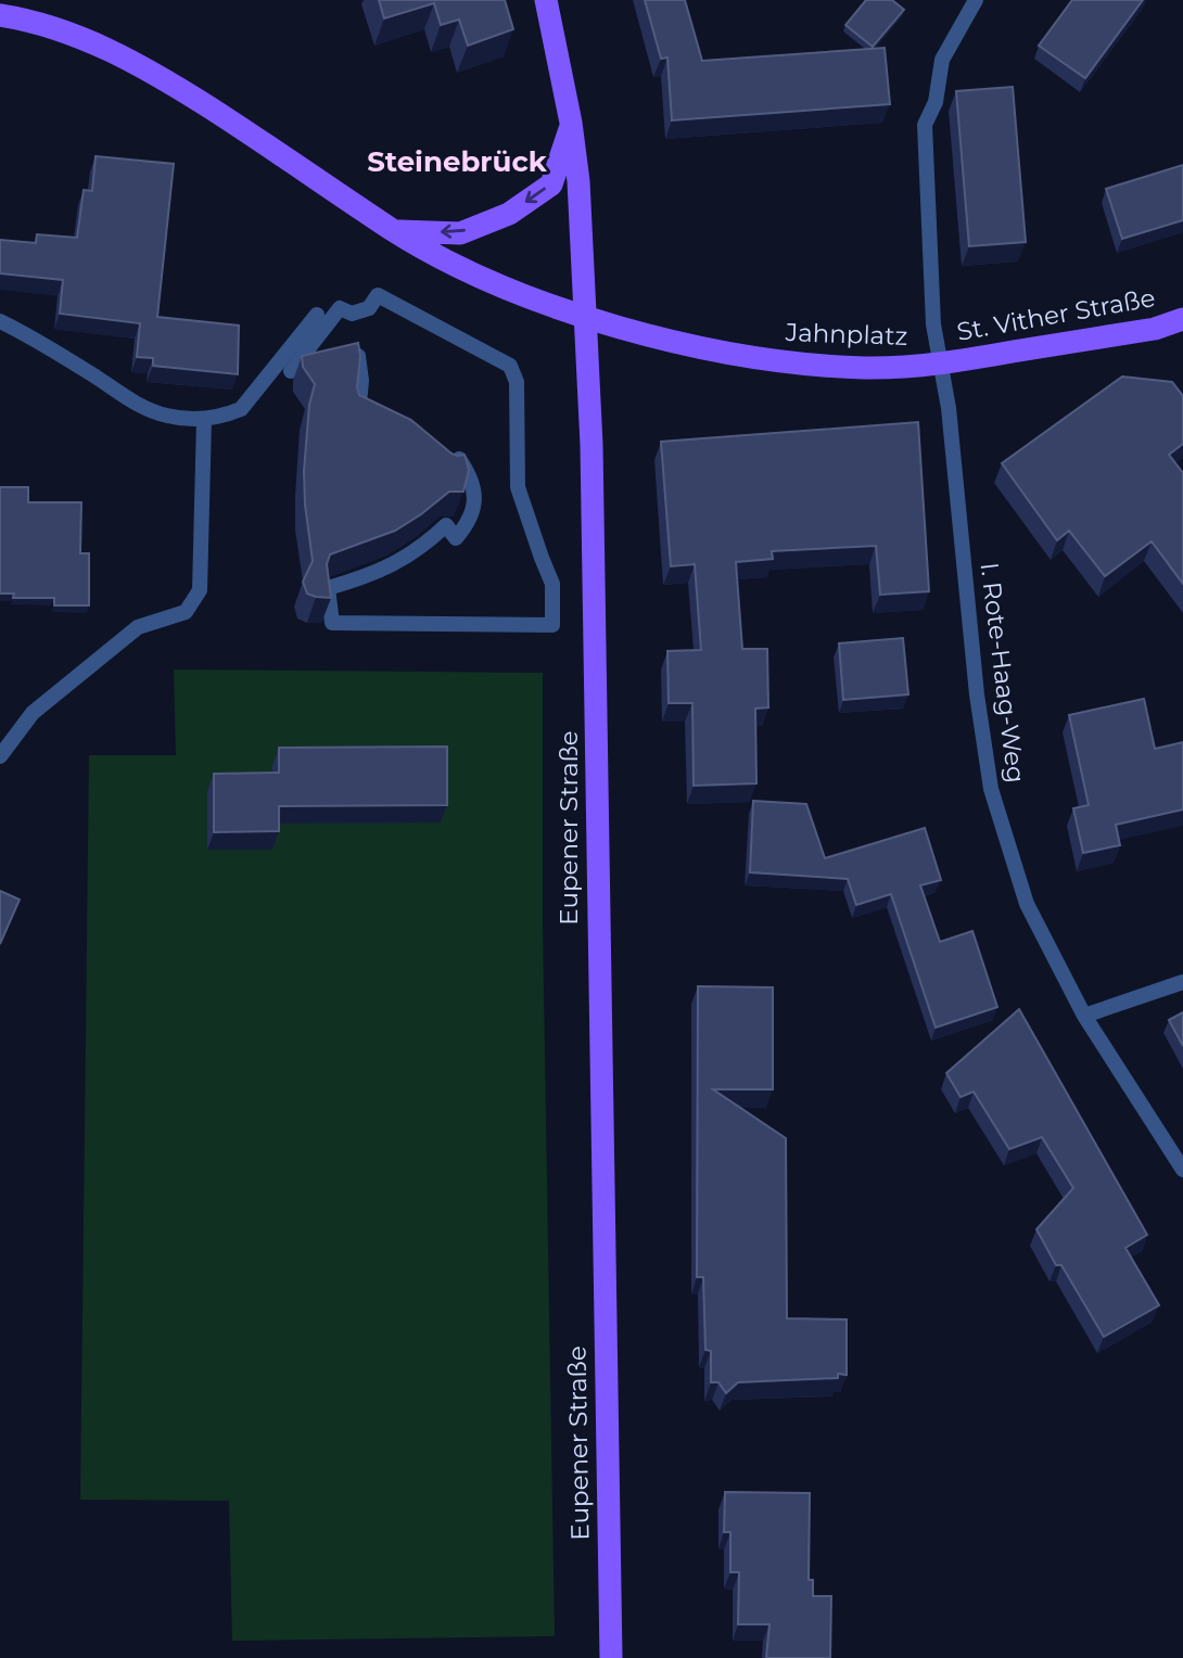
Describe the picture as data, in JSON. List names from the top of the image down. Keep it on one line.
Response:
{"streets":{"main road":["St. Vither Straße","Jahnplatz","Eupener Straße"],"street":["I. Rote-Haag-Weg"]},"crossings":[["St. Vither Straße","Jahnplatz"],["St. Vither Straße","I. Rote-Haag-Weg"],["Jahnplatz","I. Rote-Haag-Weg"],["Jahnplatz","Eupener Straße"]],"districts":["Steinebrück"]}
